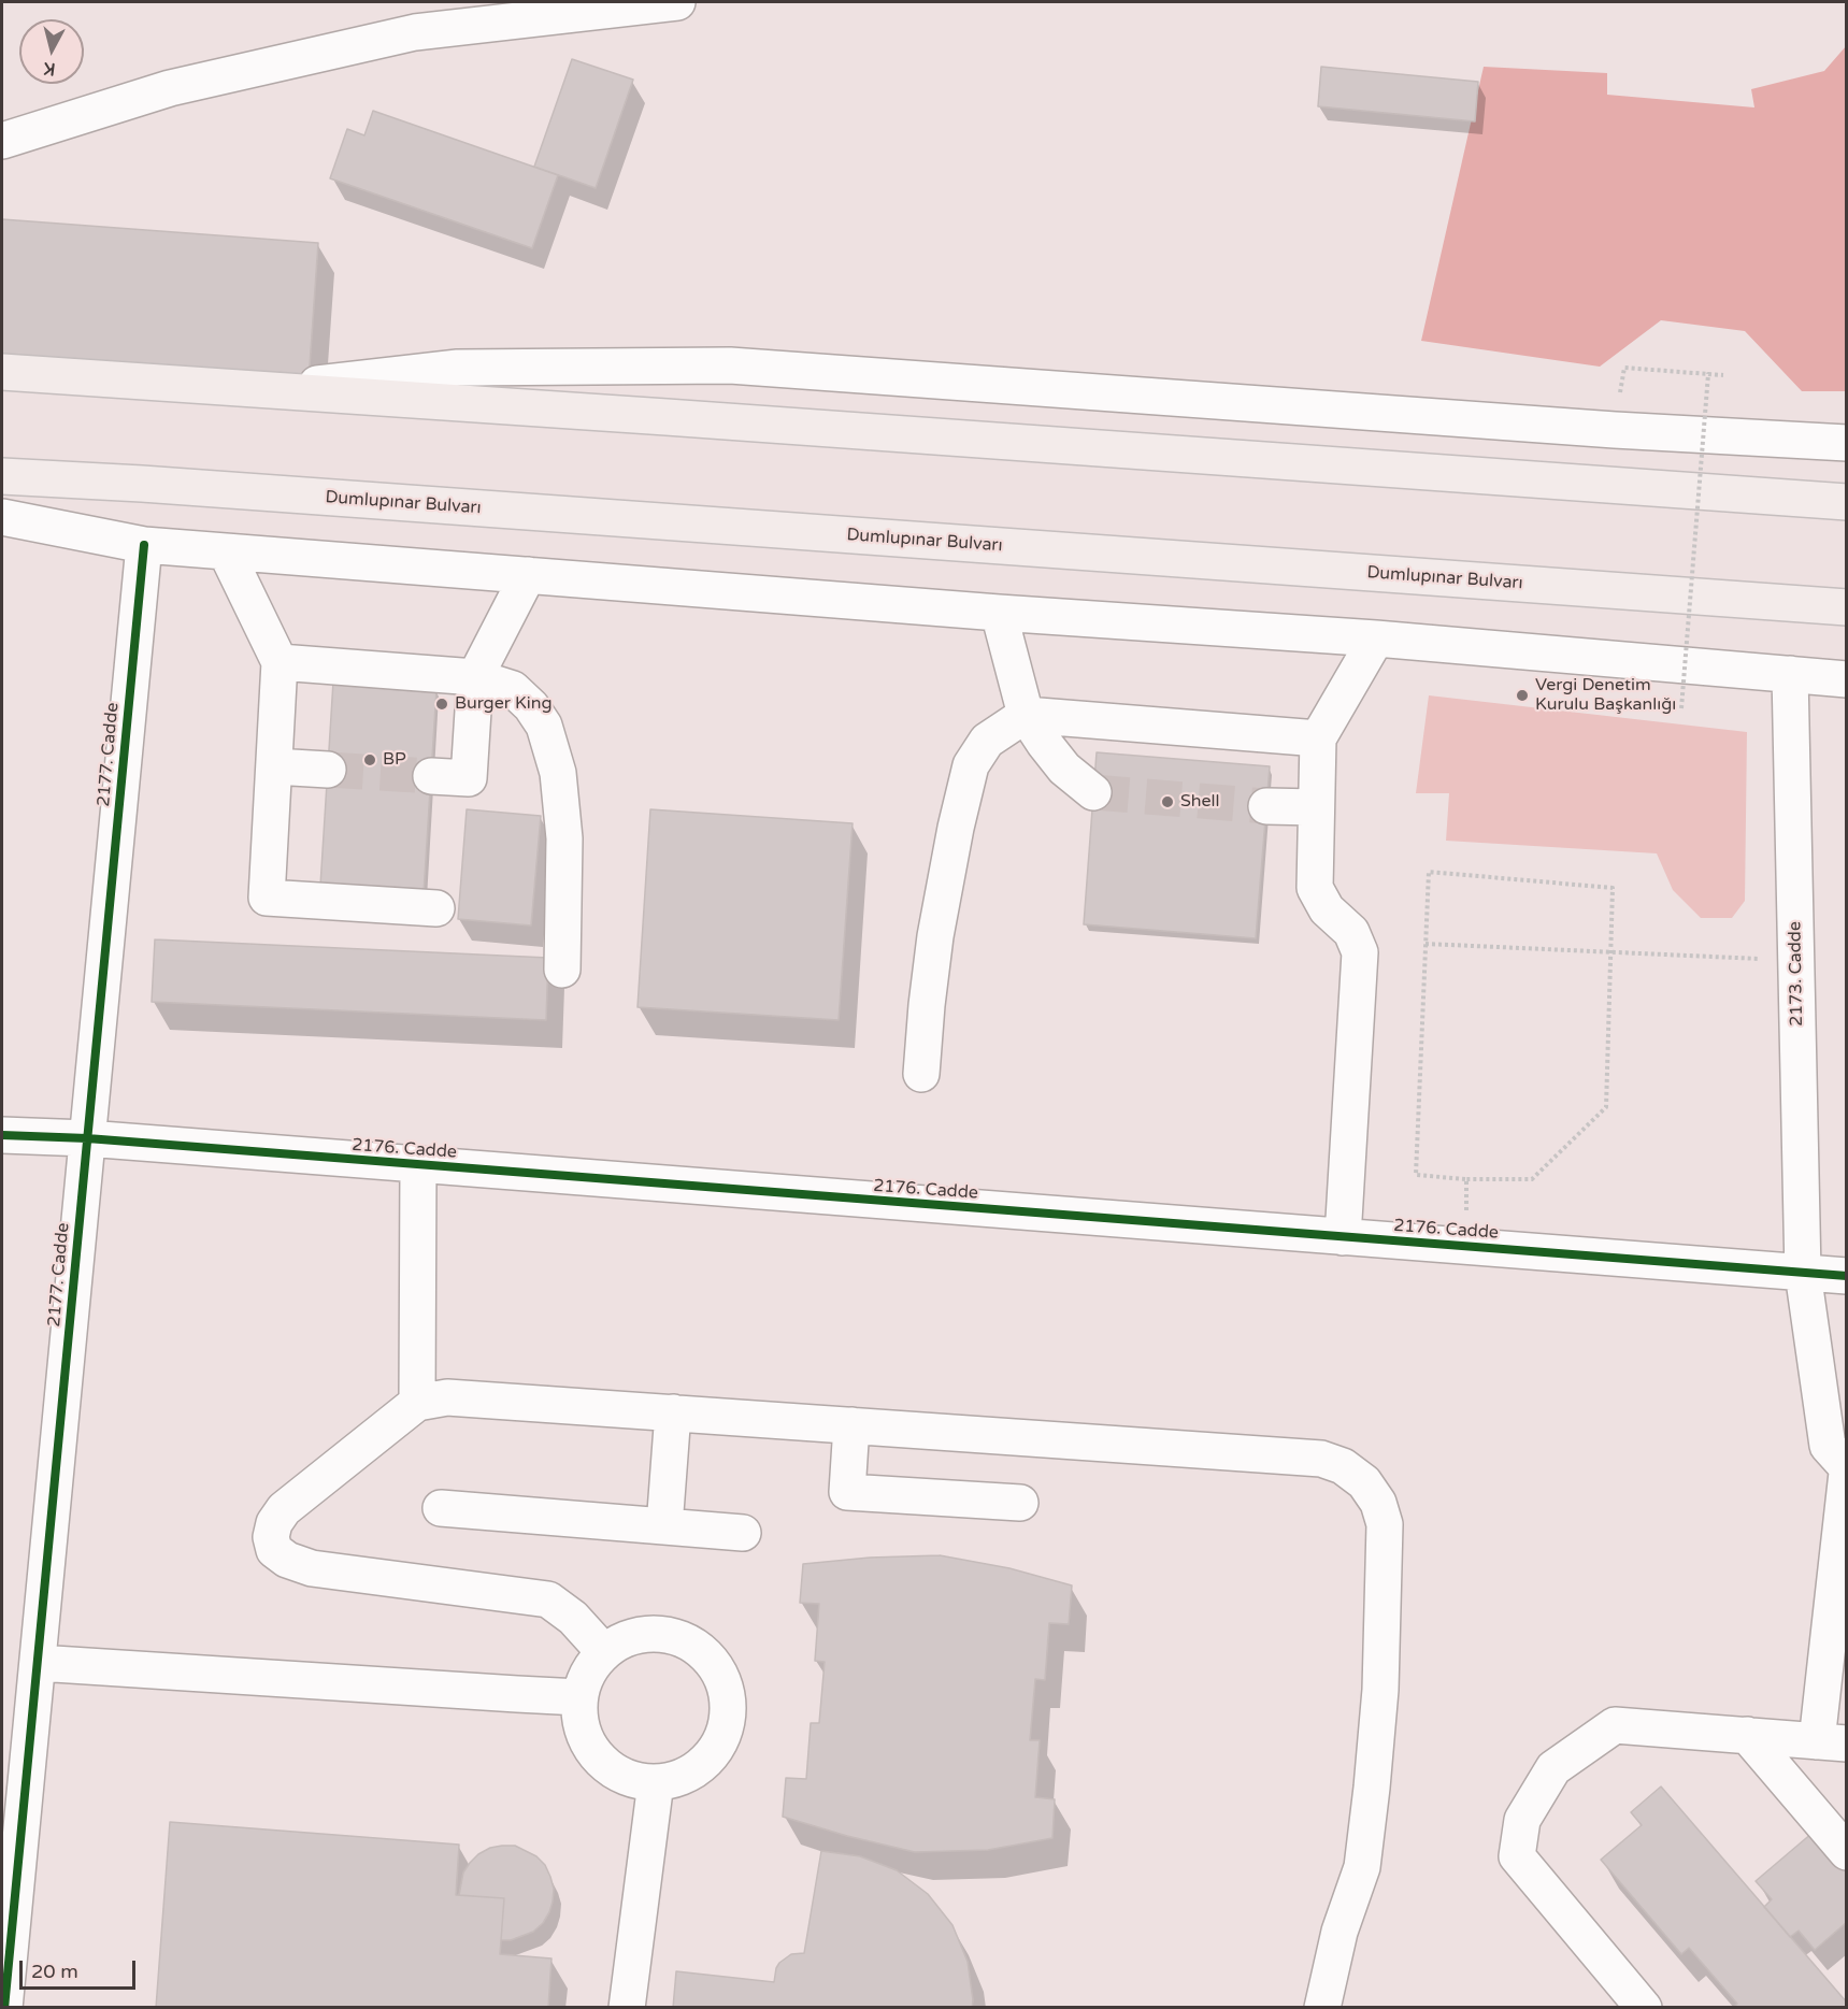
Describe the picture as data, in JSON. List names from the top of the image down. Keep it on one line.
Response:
{"streets":{"highway":["Dumlupınar Bulvarı"],"street":["2177. Cadde","2173. Cadde","2176. Cadde"]},"crossings":[["2177. Cadde","2176. Cadde"],["2173. Cadde","2176. Cadde"]],"places":["Vergi Denetim Kurulu Başkanlığı","Burger King","BP","Shell"],"scale_bar":"20 m","north":"bottom"}
